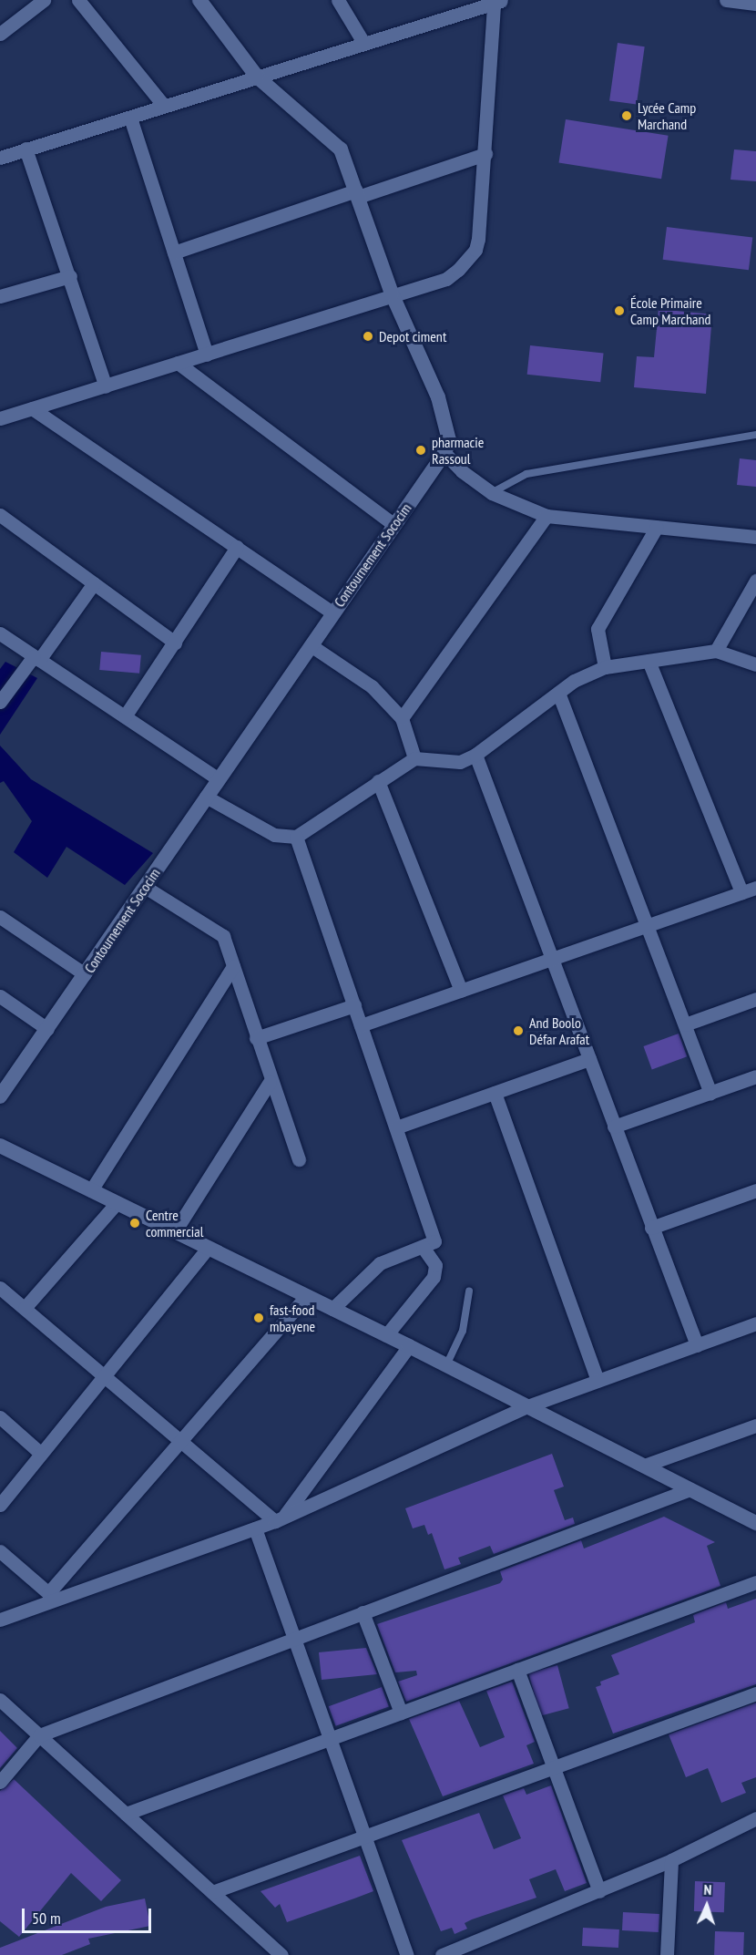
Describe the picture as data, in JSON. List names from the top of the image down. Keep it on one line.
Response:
{"streets":{"street":["Contournement Sococim"]},"places":["Lycée Camp Marchand","École Primaire Camp Marchand","Depot ciment","pharmacie Rassoul","And Boolo Défar Arafat","Centre commercial","fast-food mbayene"],"scale_bar":"50 m","north":"top"}
